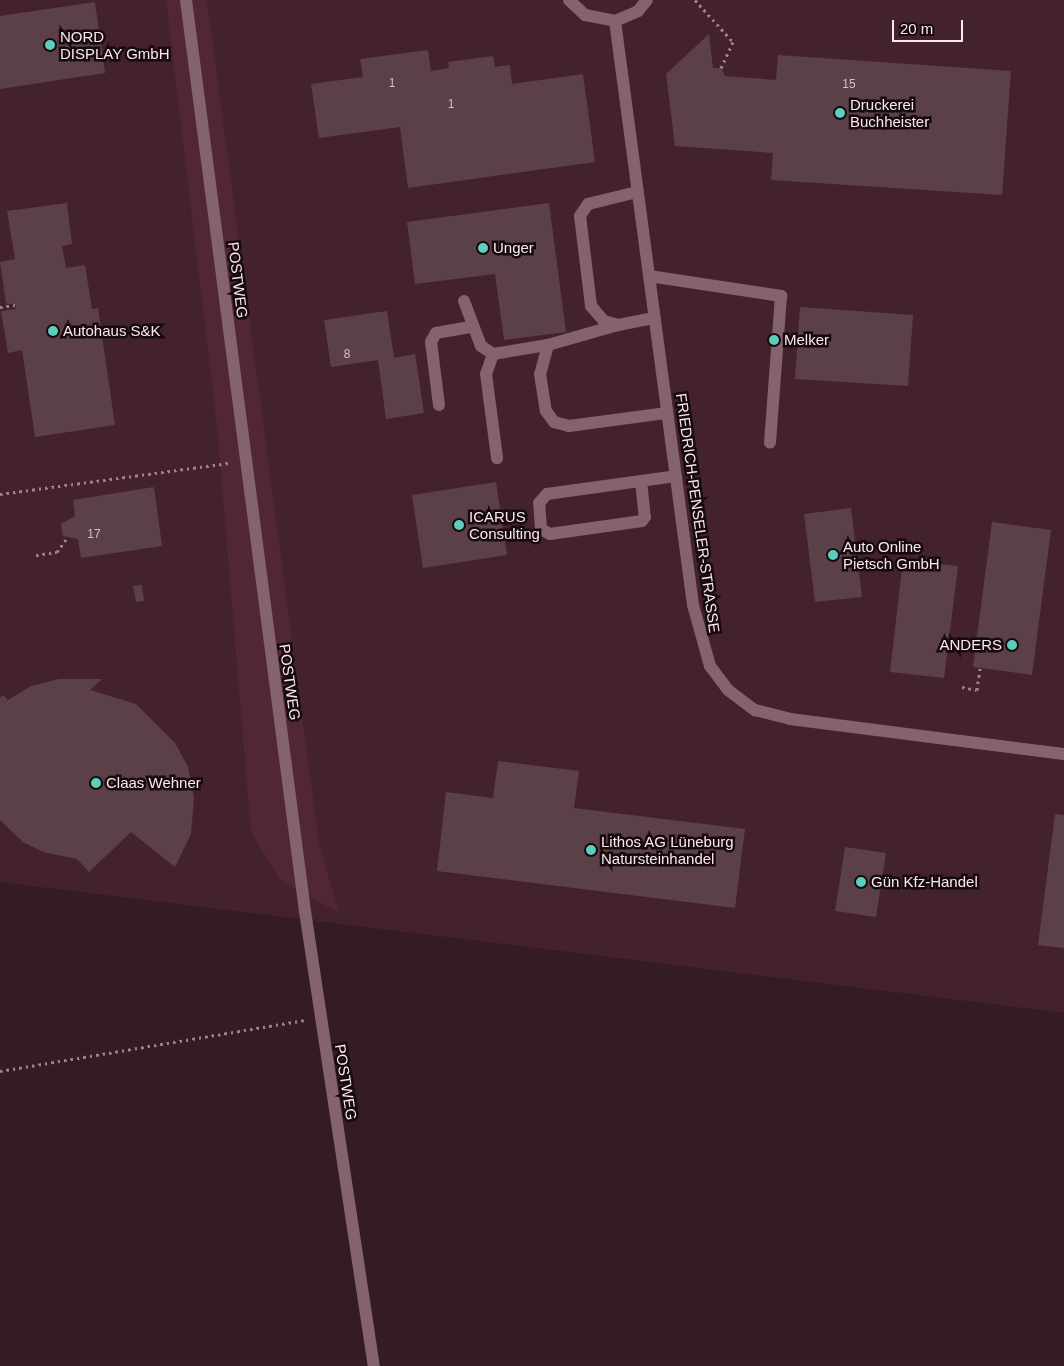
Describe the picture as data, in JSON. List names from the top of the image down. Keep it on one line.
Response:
{"streets":{"street":["POSTWEG","FRIEDRICH-PENSELER-STRASSE"]},"places":["NORD DISPLAY GmbH","Druckerei Buchheister","Unger","Autohaus S&K","Melker","ICARUS Consulting","Auto Online Pietsch GmbH","ANDERS","Claas Wehner","Lithos AG Lüneburg Natursteinhandel","Gün Kfz-Handel"],"house_numbers":["1","15","1","8","17"],"scale_bar":"20 m"}
